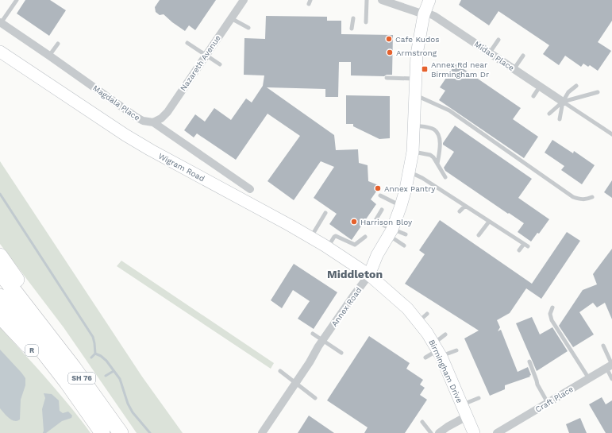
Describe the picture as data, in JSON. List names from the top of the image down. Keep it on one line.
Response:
{"streets":{"highway":["R","SH 76"],"main road":["Wigram Road","Annex Road","Birmingham Drive"],"street":["Midas Place","Nazareth Avenue","Magdala Place","Craft Place"]},"crossings":[["Midas Place","Annex Road"],["Nazareth Avenue","Magdala Place"],["Wigram Road","Annex Road"],["Wigram Road","Birmingham Drive"],["Annex Road","Birmingham Drive"],["R","SH 76"]],"districts":["Middleton"],"places":{"other":["Cafe Kudos","Armstrong","Annex Pantry","Harrison Bloy"],"transit":["Annex Rd near Birmingham Dr"]}}
